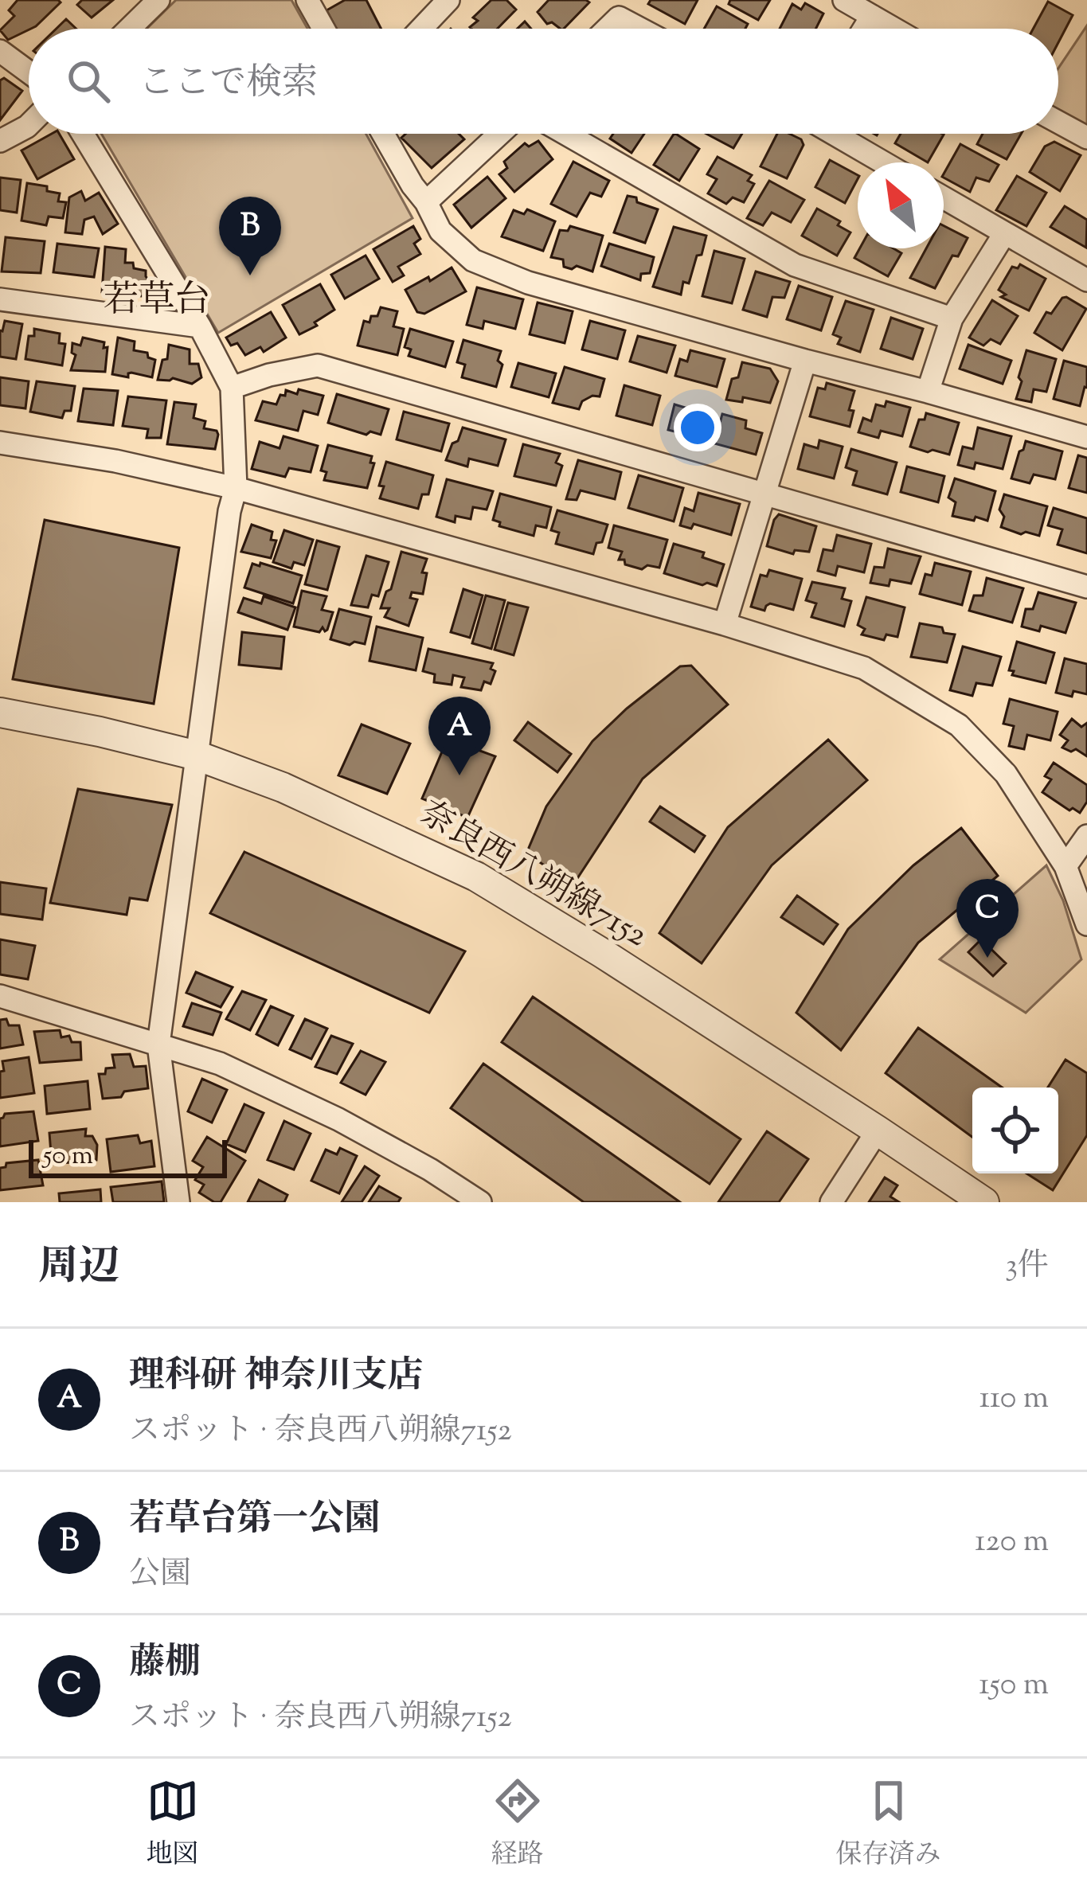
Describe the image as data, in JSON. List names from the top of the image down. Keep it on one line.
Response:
{"streets":{"street":["奈良西八朔線7152"]},"districts":["若草台"],"scale_bar":"50 m","north":"top left","page":{"search":"ここで検索","pins":["B","A","C"],"scale":"50 m","heading":["周辺","3件"],"list":[{"mark":"A","name":"理科研 神奈川支店","note":"スポット · 奈良西八朔線7152","value":"110 m"},{"mark":"B","name":"若草台第一公園","note":"公園","value":"120 m"},{"mark":"C","name":"藤棚","note":"スポット · 奈良西八朔線7152","value":"150 m"}],"nav":["地図","経路","保存済み"]}}
